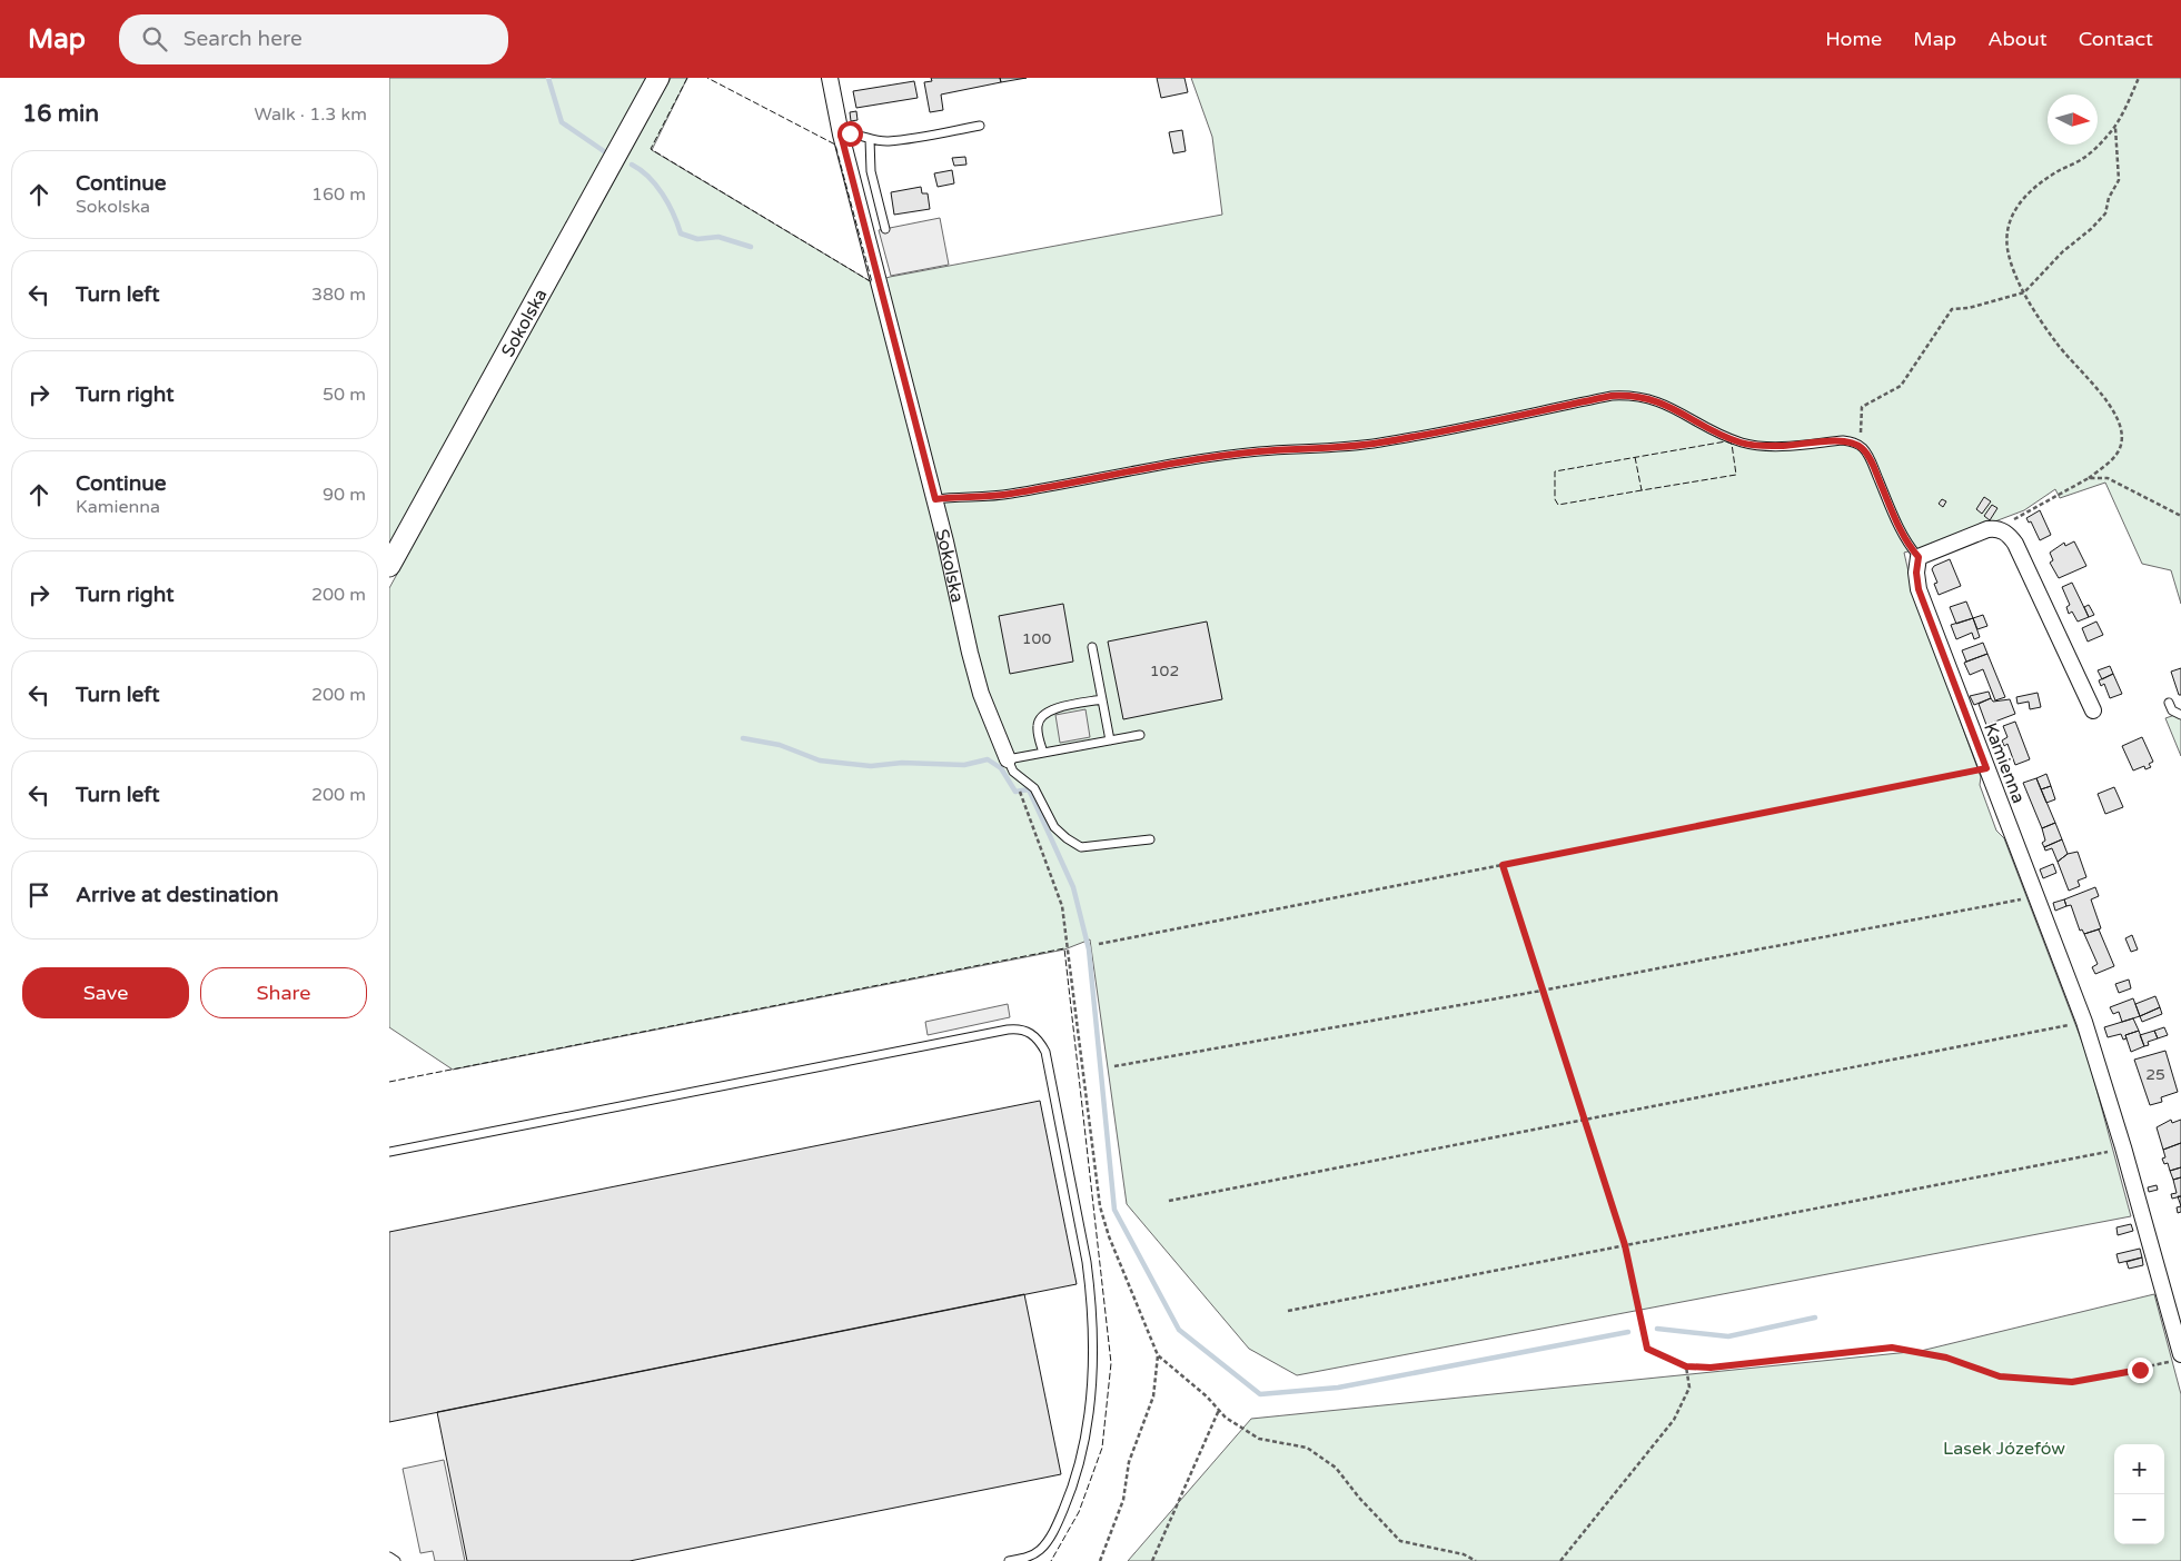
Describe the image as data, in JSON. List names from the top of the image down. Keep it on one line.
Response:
{"streets":{"street":["Sokolska","Kamienna"]},"parks":["Lasek Józefów"],"house_numbers":["100","102","25"],"north":"right","page":{"header":"Map","search":"Search here","nav":["Home","Map","About","Contact"],"heading":["16 min","Walk · 1.3 km"],"list":[["Continue","Sokolska","160 m"],["Turn left","380 m"],["Turn right","50 m"],["Continue","Kamienna","90 m"],["Turn right","200 m"],["Turn left","200 m"],["Turn left","200 m"],"Arrive at destination"],"buttons":["Save","Share"],"map_buttons":["+","−"]}}
